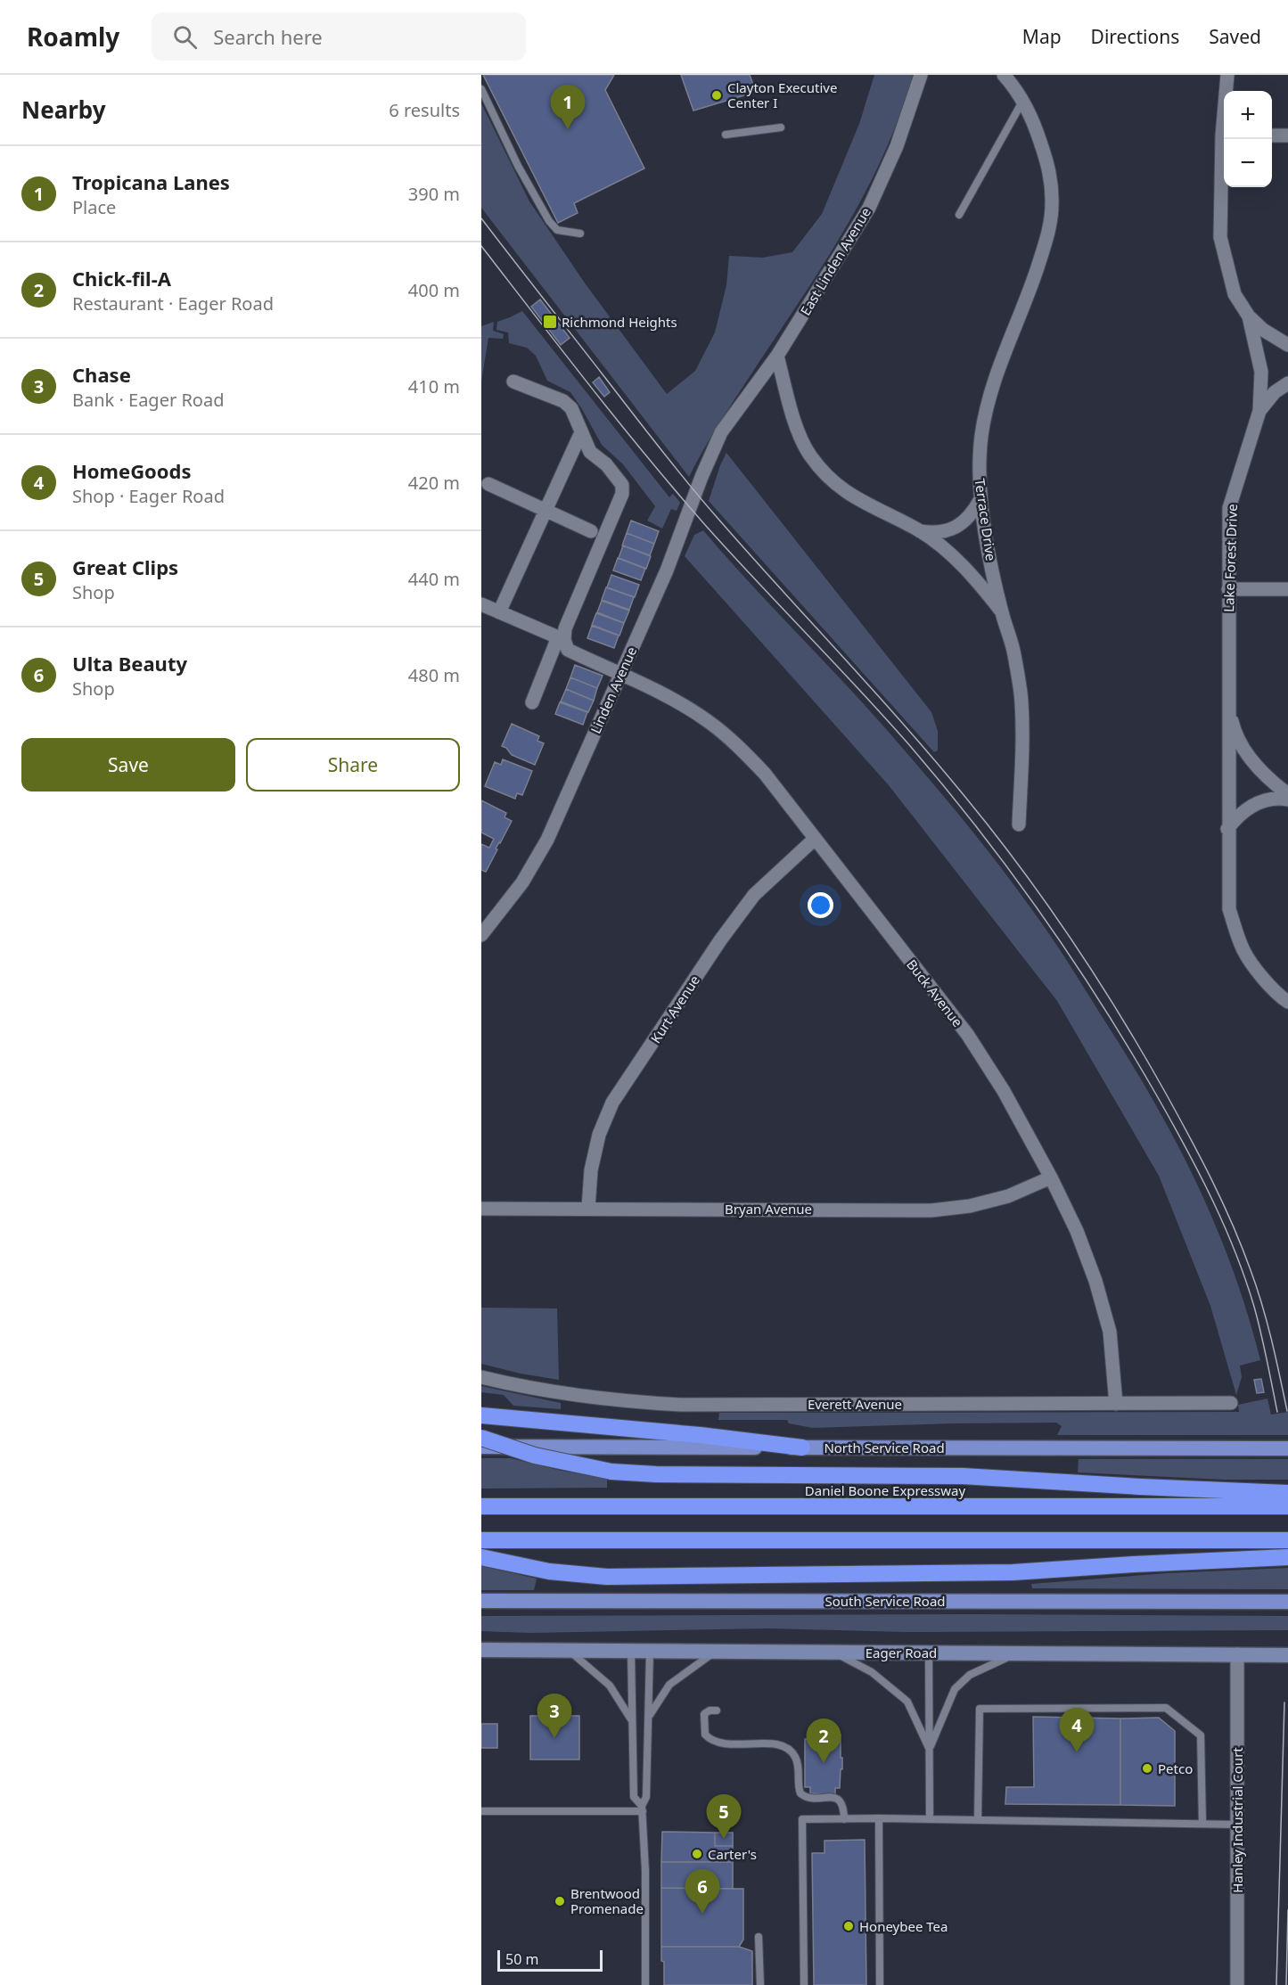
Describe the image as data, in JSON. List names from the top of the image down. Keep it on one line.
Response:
{"streets":{"highway":["Daniel Boone Expressway"],"main road":["North Service Road","South Service Road","Eager Road"],"street":["East Linden Avenue","Terrace Drive","Lake Forest Drive","Linden Avenue","Buck Avenue","Kurt Avenue","Bryan Avenue","Everett Avenue","Hanley Industrial Court"]},"crossings":[["East Linden Avenue","Linden Avenue"],["Linden Avenue","Buck Avenue"],["Buck Avenue","Kurt Avenue"],["Buck Avenue","Bryan Avenue"],["Buck Avenue","Everett Avenue"],["Kurt Avenue","Bryan Avenue"],["Eager Road","Hanley Industrial Court"]],"places":{"other":["Clayton Executive Center I","Petco","Carter's","Brentwood Promenade","Honeybee Tea"],"transit":["Richmond Heights"]},"scale_bar":"50 m","page":{"header":"Roamly","search":"Search here","nav":["Map","Directions","Saved"],"heading":["Nearby","6 results"],"pins":["1","3","4","2","5","6"],"map_buttons":["+","−"],"list":[{"mark":"1","name":"Tropicana Lanes","note":"Place","value":"390 m"},{"mark":"2","name":"Chick-fil-A","note":"Restaurant · Eager Road","value":"400 m"},{"mark":"3","name":"Chase","note":"Bank · Eager Road","value":"410 m"},{"mark":"4","name":"HomeGoods","note":"Shop · Eager Road","value":"420 m"},{"mark":"5","name":"Great Clips","note":"Shop","value":"440 m"},{"mark":"6","name":"Ulta Beauty","note":"Shop","value":"480 m"}],"buttons":["Save","Share"],"scale":"50 m"}}
